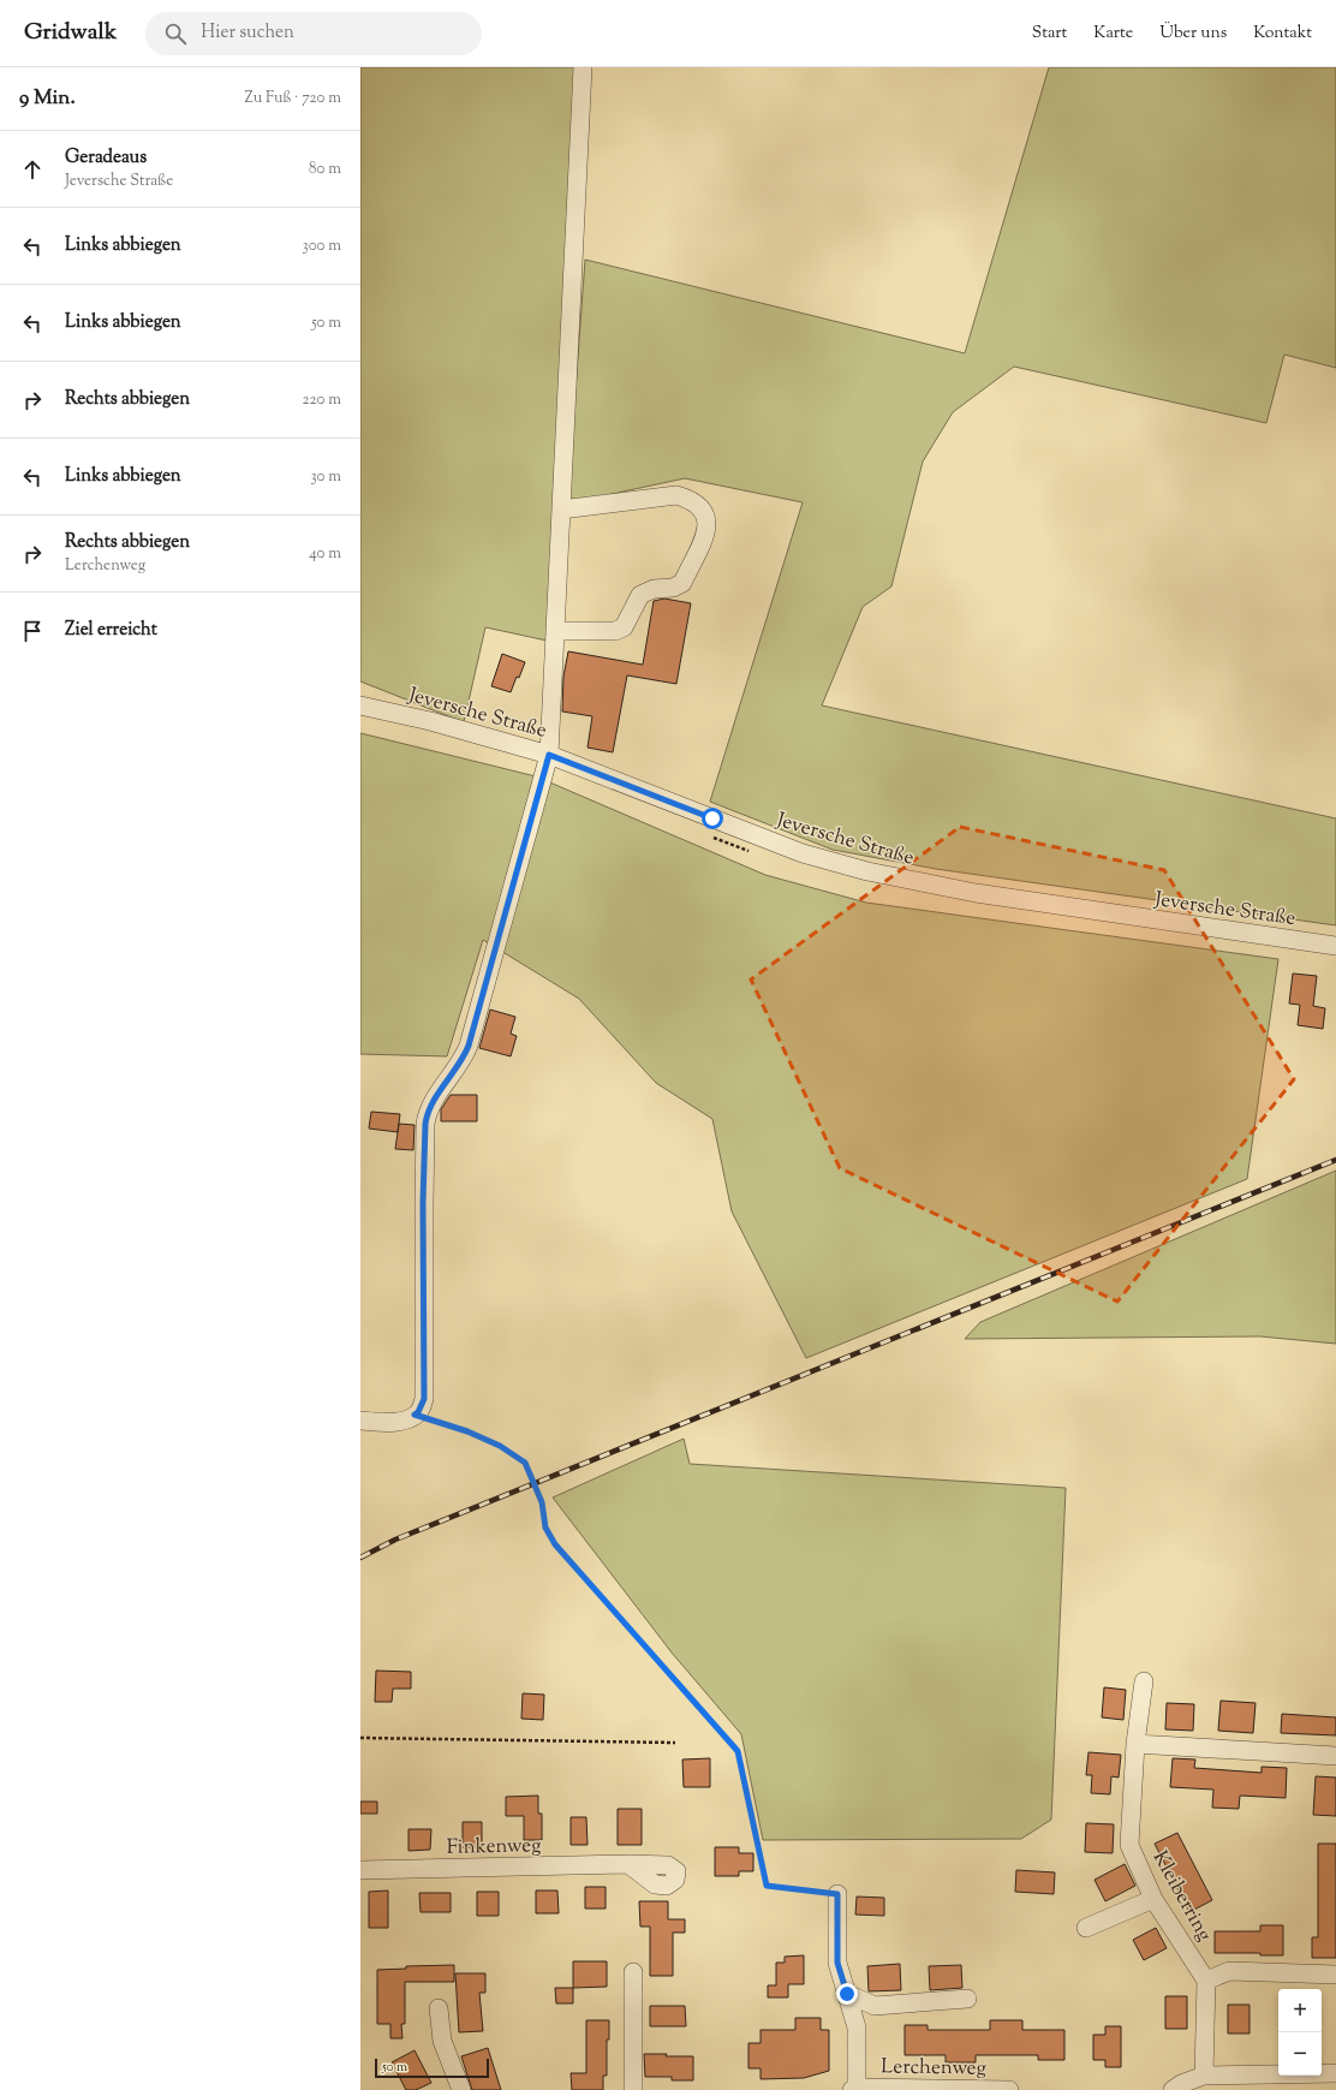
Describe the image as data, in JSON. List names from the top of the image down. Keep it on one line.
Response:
{"streets":{"street":["Jeversche Straße","Finkenweg","Kleiberring","Lerchenweg"]},"scale_bar":"50 m","page":{"header":"Gridwalk","search":"Hier suchen","nav":["Start","Karte","Über uns","Kontakt"],"heading":["9 Min.","Zu Fuß · 720 m"],"list":[["Geradeaus","Jeversche Straße","80 m"],["Links abbiegen","300 m"],["Links abbiegen","50 m"],["Rechts abbiegen","220 m"],["Links abbiegen","30 m"],["Rechts abbiegen","Lerchenweg","40 m"],"Ziel erreicht"],"map_buttons":["+","−"],"scale":"50 m"}}
